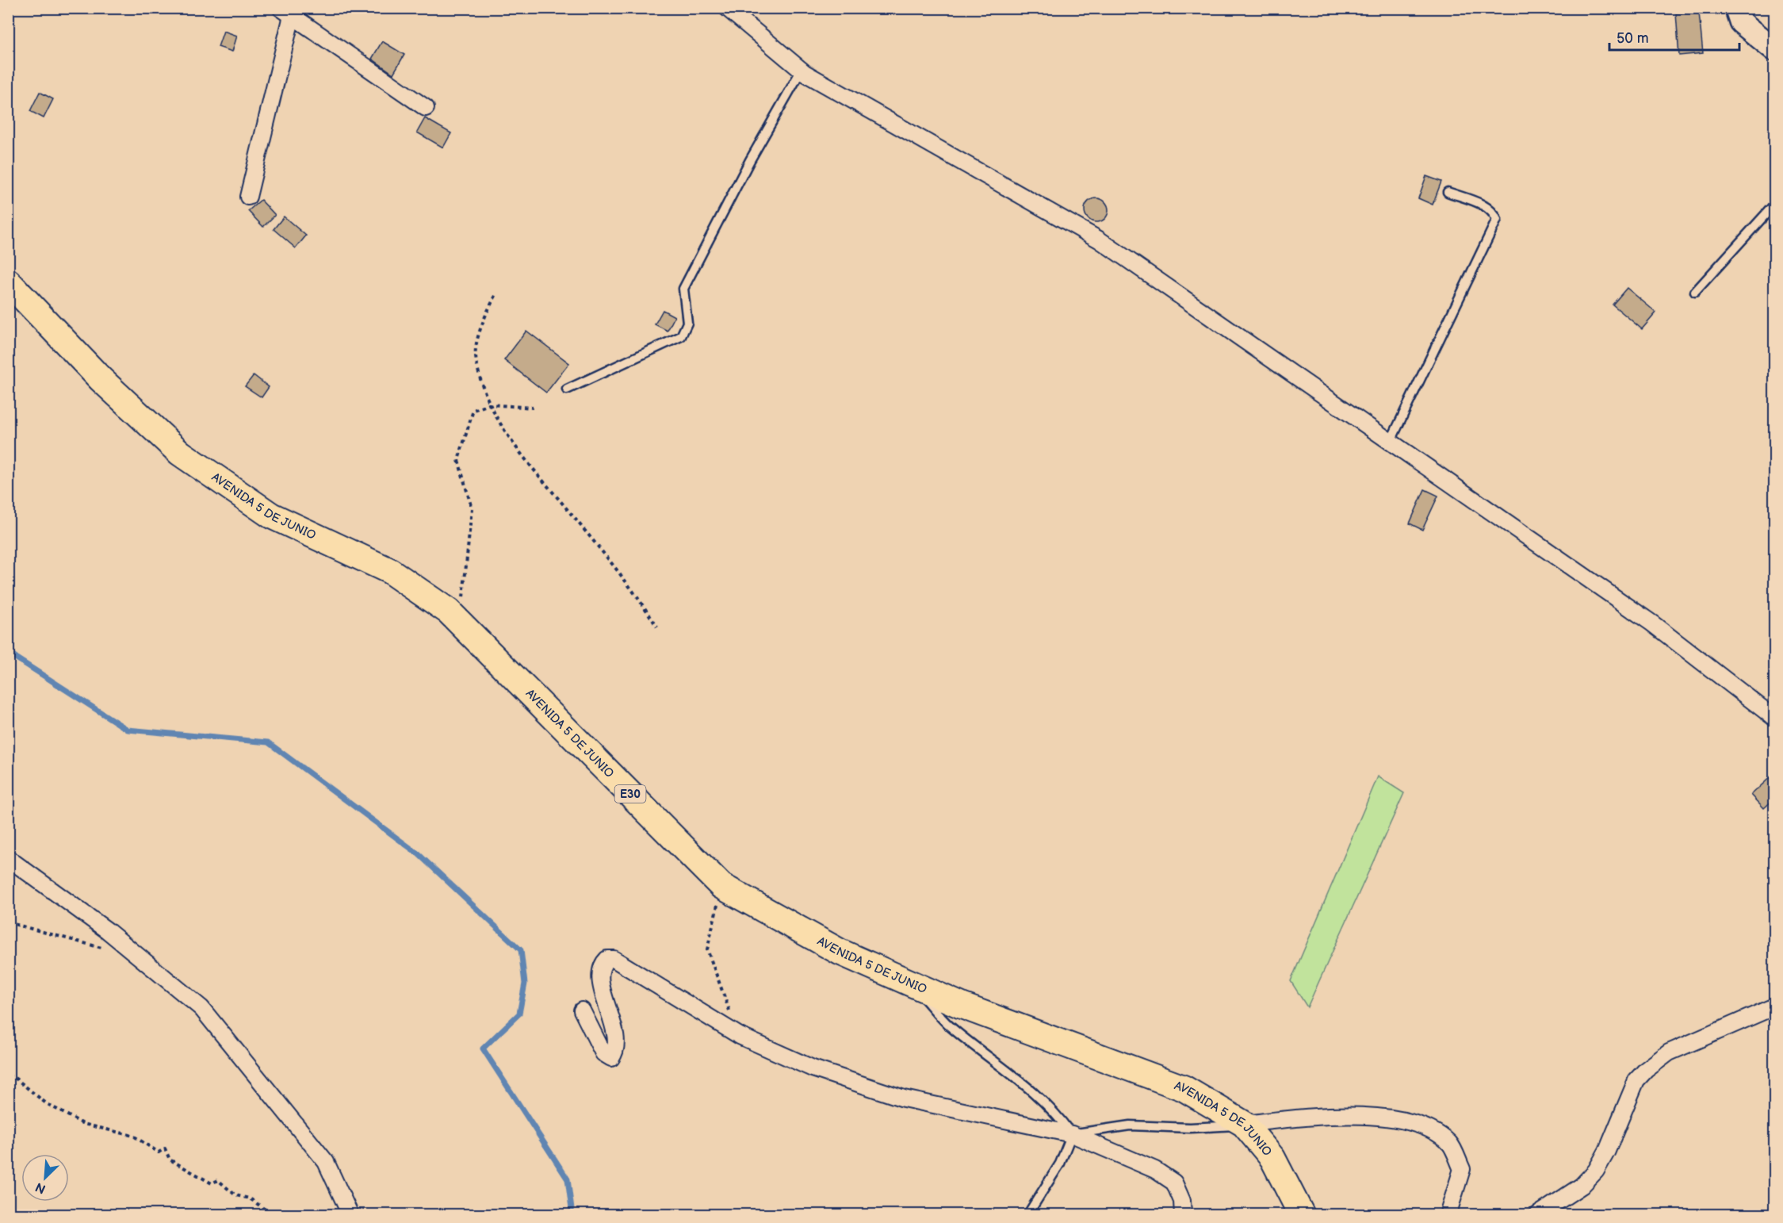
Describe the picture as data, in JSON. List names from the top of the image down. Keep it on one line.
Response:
{"streets":{"main road":["AVENIDA 5 DE JUNIO","E30"]},"scale_bar":"50 m","north":"bottom left"}
